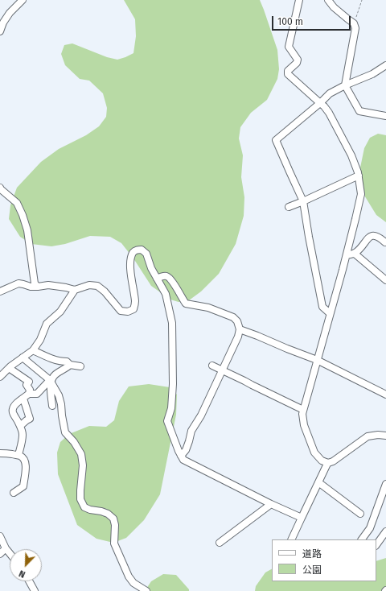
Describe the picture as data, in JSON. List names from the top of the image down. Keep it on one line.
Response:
{"legend":["道路","公園"],"scale_bar":"100 m","north":"bottom left"}
